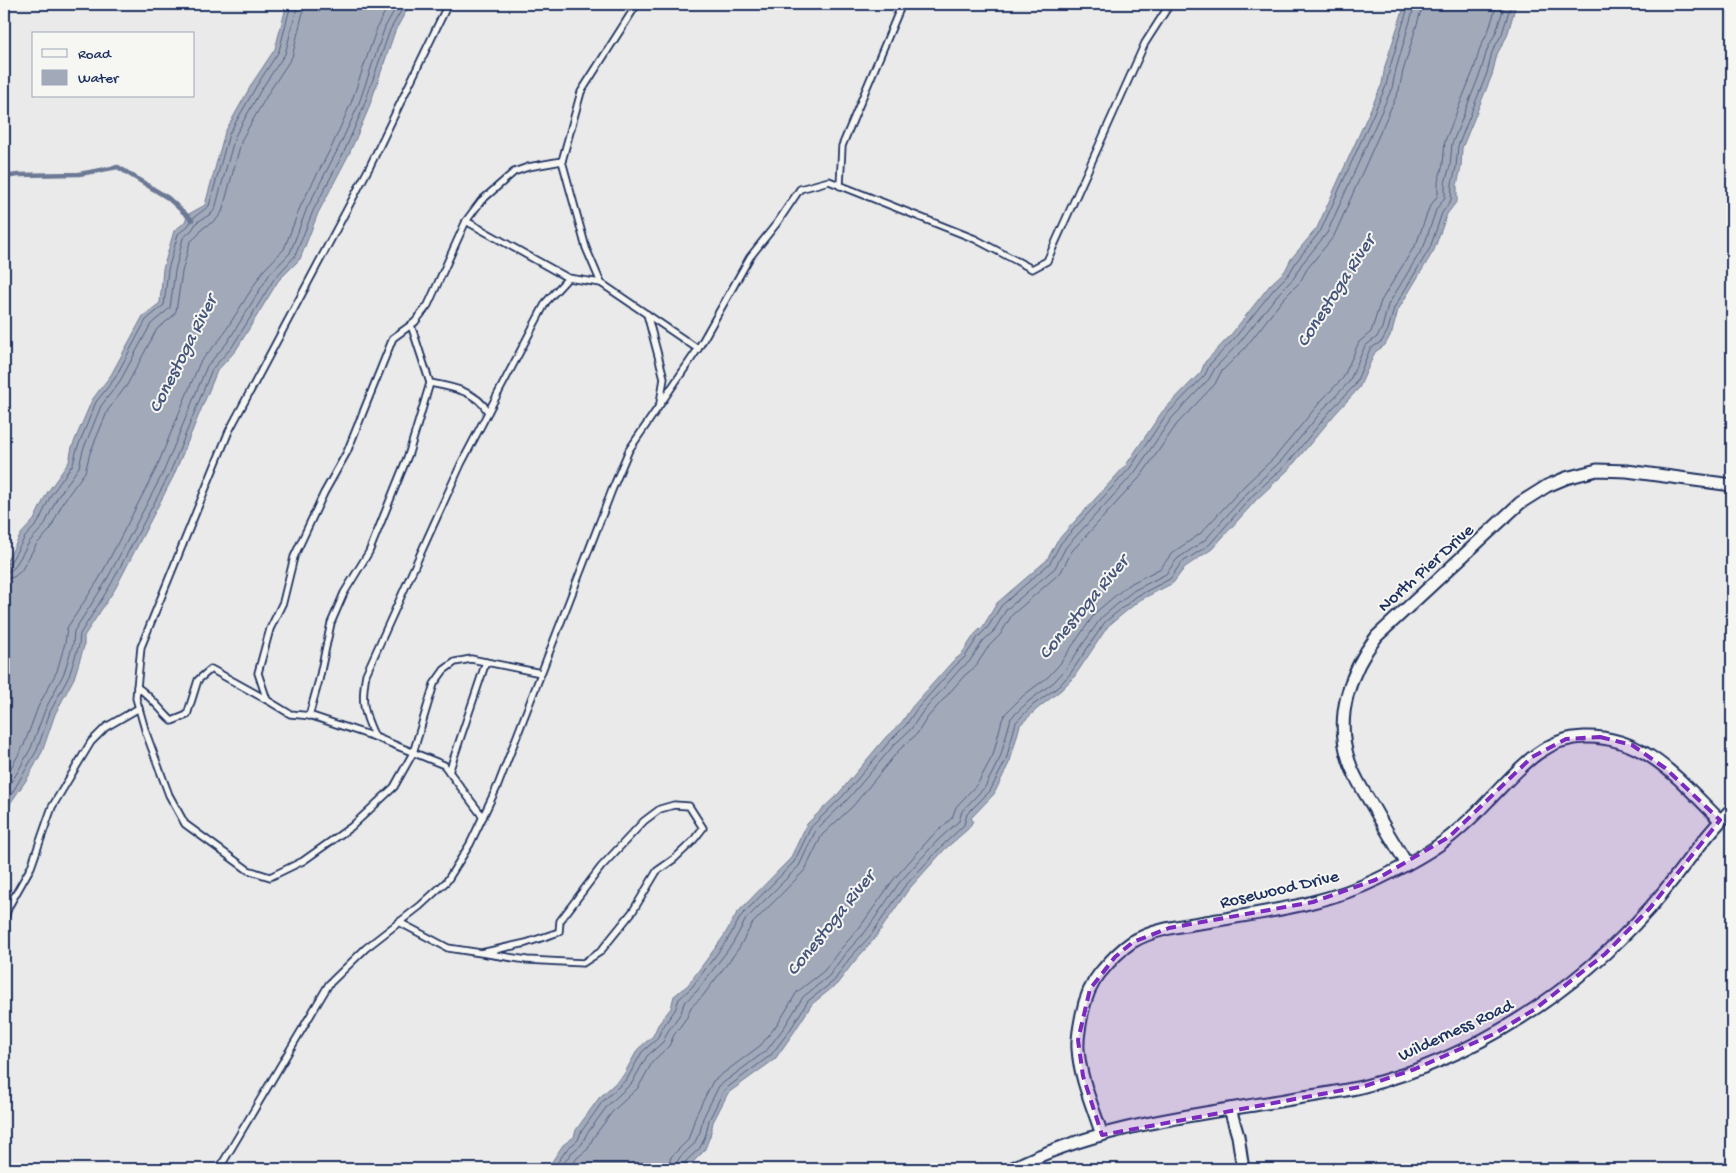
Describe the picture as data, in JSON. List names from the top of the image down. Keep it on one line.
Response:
{"streets":{"street":["North Pier Drive","Rosewood Drive","Wilderness Road"]},"crossings":[["North Pier Drive","Rosewood Drive"],["Rosewood Drive","Wilderness Road"]],"water":["Conestoga River"],"legend":["Road","Water"]}
